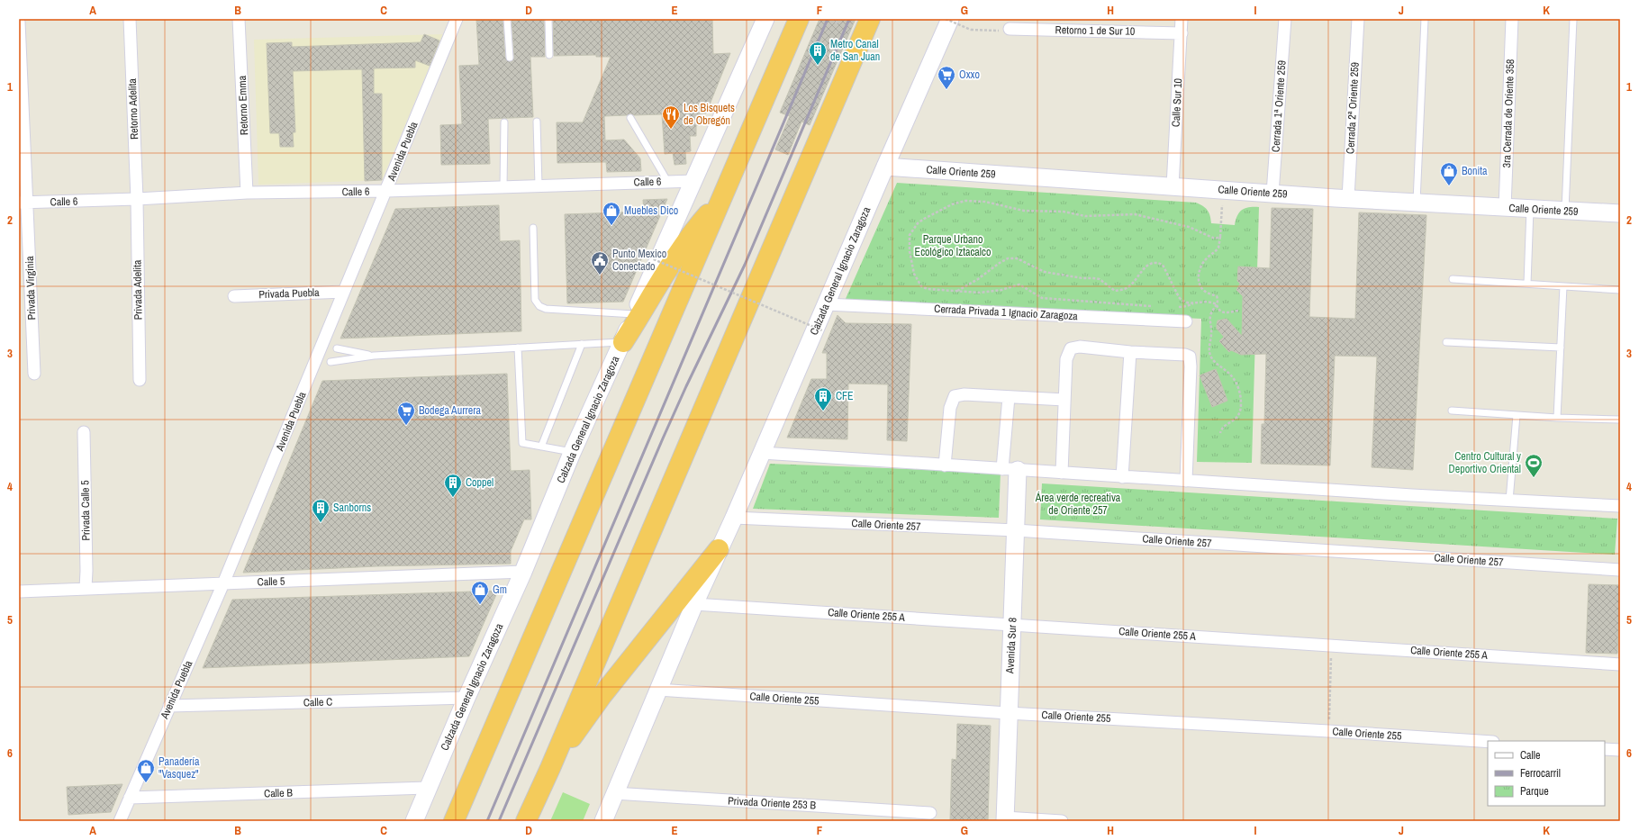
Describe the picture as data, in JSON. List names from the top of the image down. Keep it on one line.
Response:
{"streets":{"main road":["Calle Oriente 259","Calzada General Ignacio Zaragoza","Avenida Sur 8"],"street":["Retorno 1 de Sur 10","Calle Sur 10","Retorno Emma","Cerrada 1ª Oriente 259","Cerrada 2ª Oriente 259","Retorno Adelita","3ra Cerrada de Oriente 358","Avenida Puebla","Calle 6","Privada Virginia","Privada Adelita","Privada Puebla","Cerrada Privada 1 Ignacio Zaragoza","Privada Calle 5","Calle Oriente 257","Calle 5","Calle Oriente 255 A","Calle Oriente 255","Calle C","Calle B","Privada Oriente 253 B"]},"crossings":[["Retorno 1 de Sur 10","Calle Sur 10"],["Calle Sur 10","Calle Oriente 259"],["Retorno Emma","Calle 6"],["Cerrada 1ª Oriente 259","Calle Oriente 259"],["Cerrada 2ª Oriente 259","Calle Oriente 259"],["Retorno Adelita","Calle 6"],["Retorno Adelita","Privada Adelita"],["3ra Cerrada de Oriente 358","Calle Oriente 259"],["Avenida Puebla","Calle 6"],["Avenida Puebla","Privada Puebla"],["Avenida Puebla","Calle 5"],["Avenida Puebla","Calle C"],["Avenida Puebla","Calle B"],["Calle Oriente 259","Calzada General Ignacio Zaragoza"],["Calle 6","Calzada General Ignacio Zaragoza"],["Calle 6","Privada Virginia"],["Calle 6","Privada Adelita"],["Calzada General Ignacio Zaragoza","Cerrada Privada 1 Ignacio Zaragoza"],["Calzada General Ignacio Zaragoza","Calle Oriente 257"],["Calzada General Ignacio Zaragoza","Calle 5"],["Calzada General Ignacio Zaragoza","Calle Oriente 255 A"],["Calzada General Ignacio Zaragoza","Calle Oriente 255"],["Calzada General Ignacio Zaragoza","Calle C"],["Calzada General Ignacio Zaragoza","Calle B"],["Calzada General Ignacio Zaragoza","Privada Oriente 253 B"],["Privada Calle 5","Calle 5"],["Calle Oriente 257","Avenida Sur 8"],["Calle Oriente 255 A","Avenida Sur 8"],["Avenida Sur 8","Calle Oriente 255"]],"parks":["Parque Urbano Ecológico Iztacalco","Área verde recreativa de Oriente 257"],"places":{"building":["Metro Canal de San Juan","CFE","Coppel","Sanborns"],"supermarket":["Oxxo","Bodega Aurrera"],"restaurant":["Los Bisquets de Obregón"],"shop":["Bonita","Muebles Dico","Gm","Panadería \"Vasquez\""],"public building":["Punto Mexico Conectado"],"sports":["Centro Cultural y Deportivo Oriental"]},"legend":["Calle","Ferrocarril","Parque"],"grid":{"columns":["A","B","C","D","E","F","G","H","I","J","K"],"rows":["1","2","3","4","5","6"]}}
